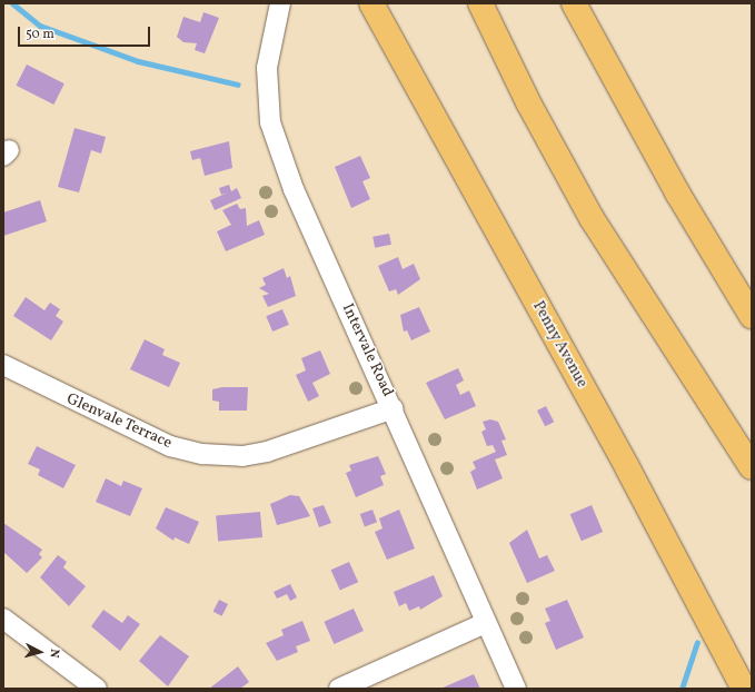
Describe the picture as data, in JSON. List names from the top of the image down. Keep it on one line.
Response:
{"streets":{"main road":["Penny Avenue"],"street":["Intervale Road","Glenvale Terrace"]},"crossings":[["Intervale Road","Glenvale Terrace"]],"scale_bar":"50 m","north":"right"}
